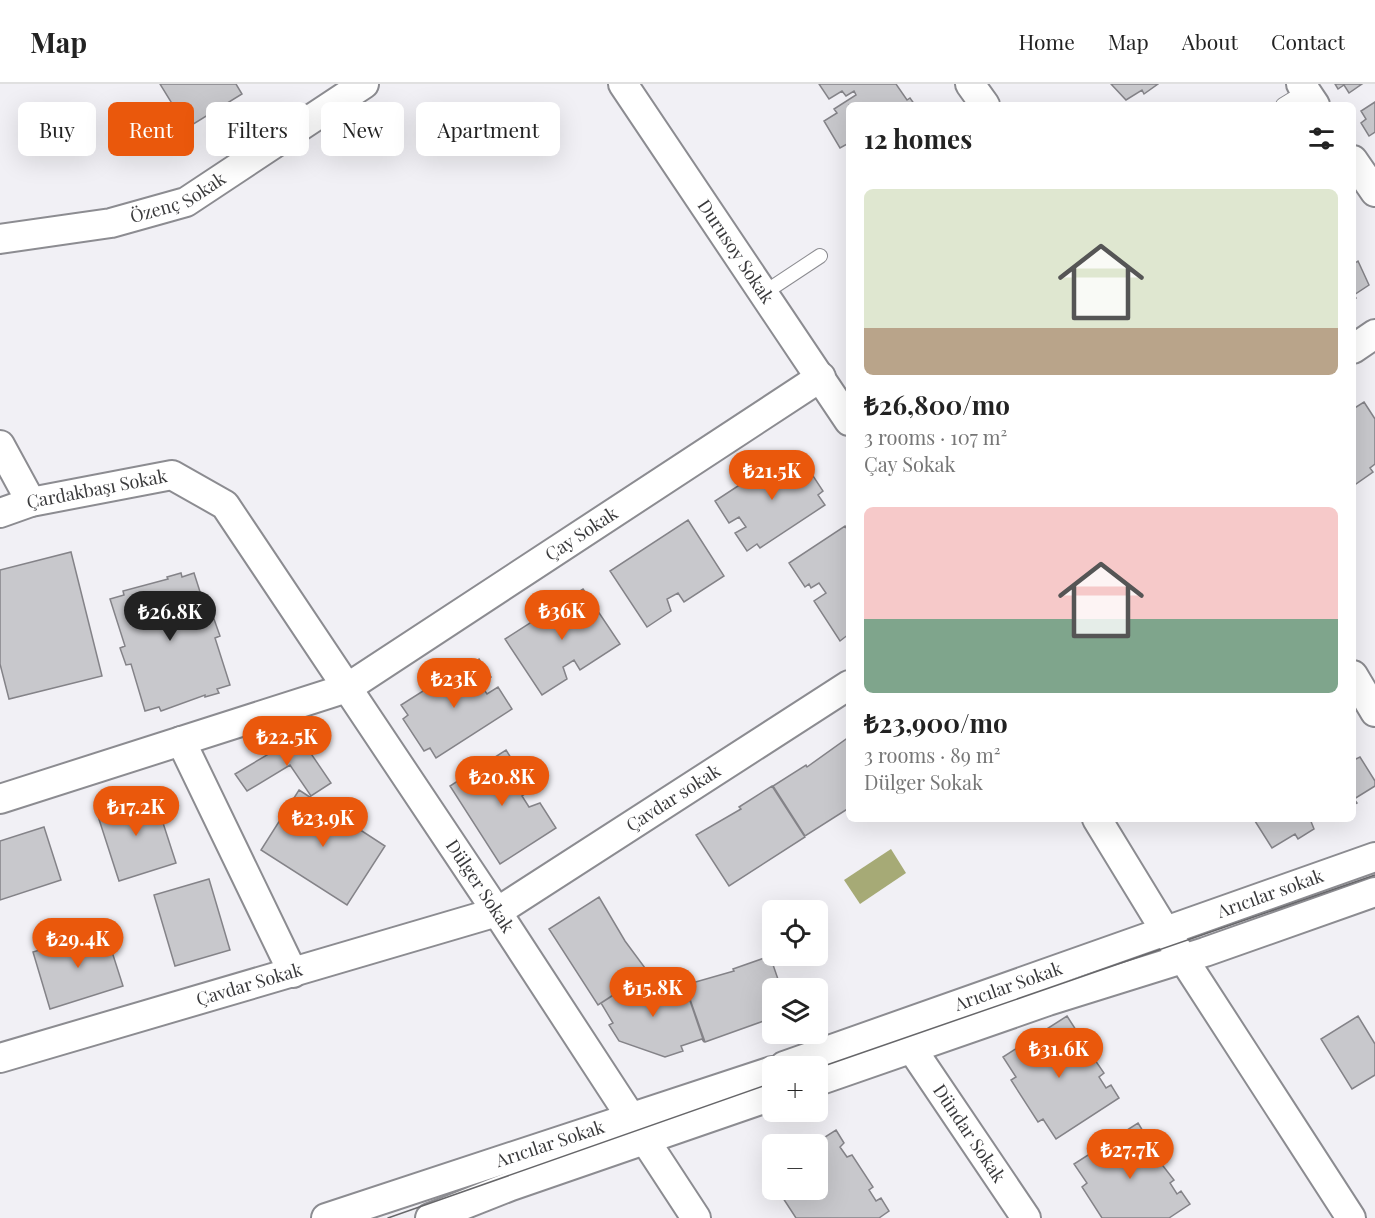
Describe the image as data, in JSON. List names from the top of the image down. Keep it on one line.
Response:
{"streets":{"street":["Özenç Sokak","Durusoy Sokak","Çardakbaşı Sokak","Çay Sokak","Çavdar sokak","Dülger Sokak","Arıcılar sokak","Çavdar Sokak","Arıcılar Sokak","Dündar Sokak"]},"crossings":[["Durusoy Sokak","Çay Sokak"],["Çardakbaşı Sokak","Dülger Sokak"],["Çay Sokak","Dülger Sokak"],["Çavdar sokak","Dülger Sokak"],["Çavdar sokak","Çavdar Sokak"],["Dülger Sokak","Çavdar Sokak"],["Dülger Sokak","Arıcılar Sokak"],["Arıcılar sokak","Arıcılar Sokak"]],"page":{"header":"Map","nav":["Home","Map","About","Contact"],"chip":["Buy","Rent","Filters","New","Apartment"],"heading":"12 homes","list":[{"name":"₺26,800/mo","note":"3 rooms · 107 m² · Çay Sokak"},{"name":"₺23,900/mo","note":"3 rooms · 89 m² · Dülger Sokak"}],"price":["₺21.5K","₺36K","₺26.8K","₺23K","₺22.5K","₺20.8K","₺17.2K","₺23.9K","₺29.4K","₺15.8K","₺31.6K","₺27.7K"],"map_buttons":["+","−"]}}
